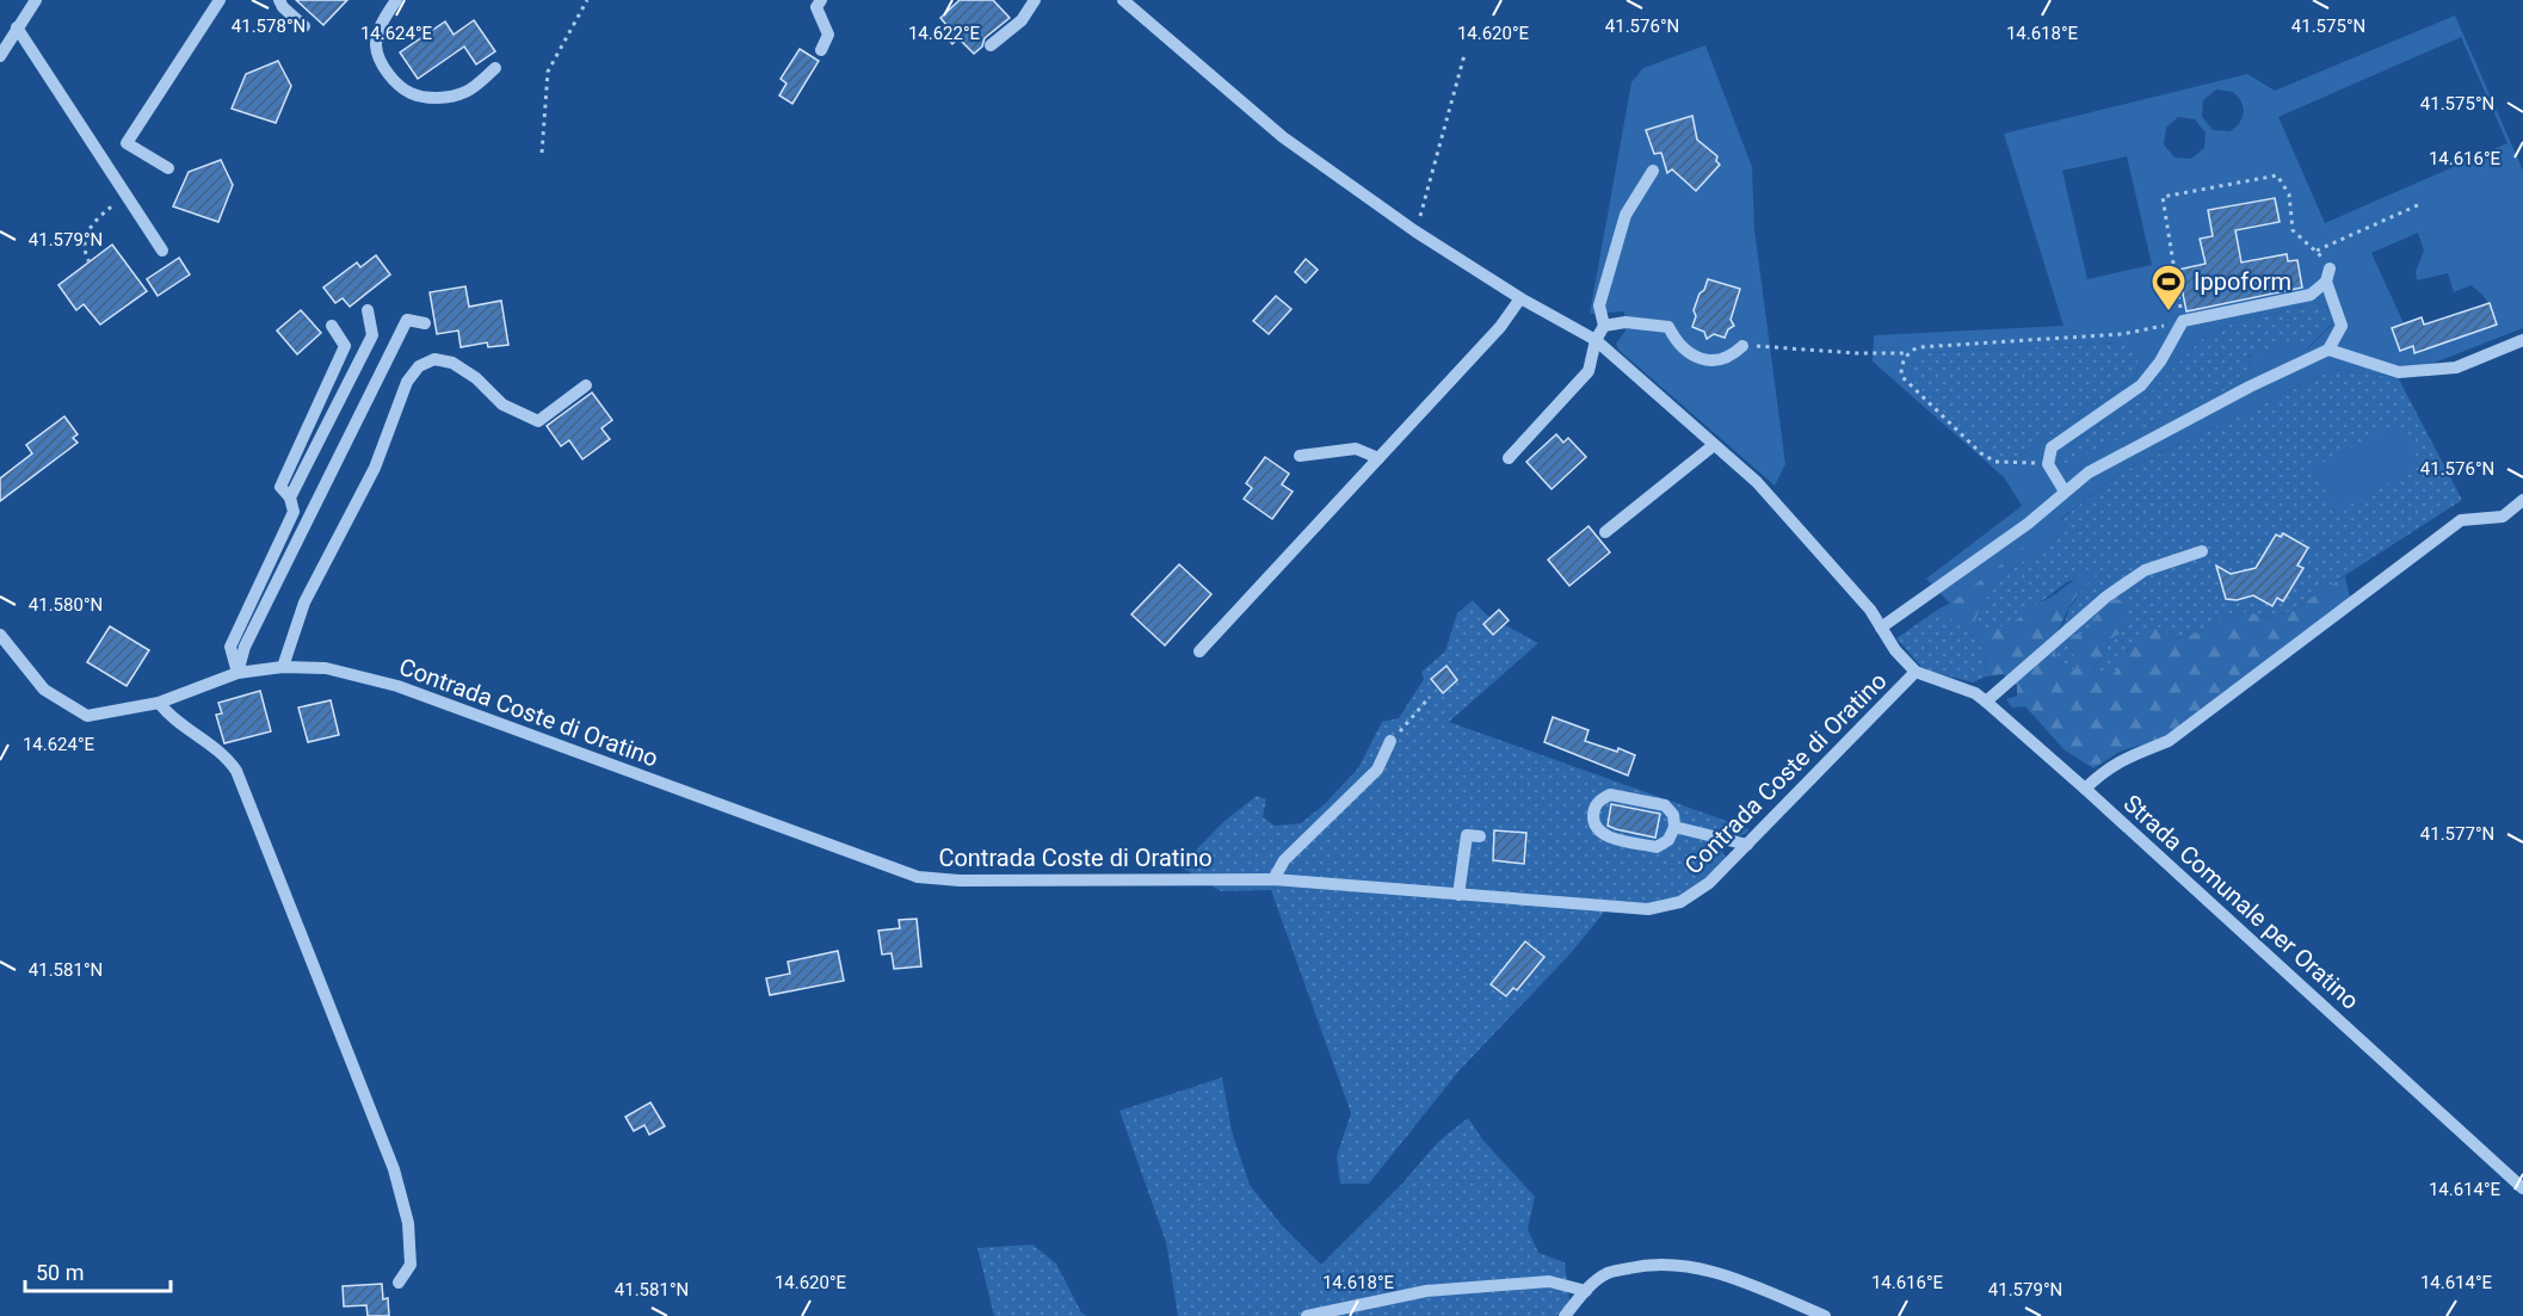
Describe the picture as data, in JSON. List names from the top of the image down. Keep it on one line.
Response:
{"streets":{"street":["Contrada Coste di Oratino","Strada Comunale per Oratino"]},"crossings":[["Contrada Coste di Oratino","Strada Comunale per Oratino"]],"places":{"sports":["Ippoform"]},"scale_bar":"50 m","coordinates":["41.575°N","41.578°N","41.576°N","14.624°E","14.622°E","14.620°E","14.618°E","14.616°E","41.579°N","41.580°N","41.577°N","41.581°N","14.614°E"]}
